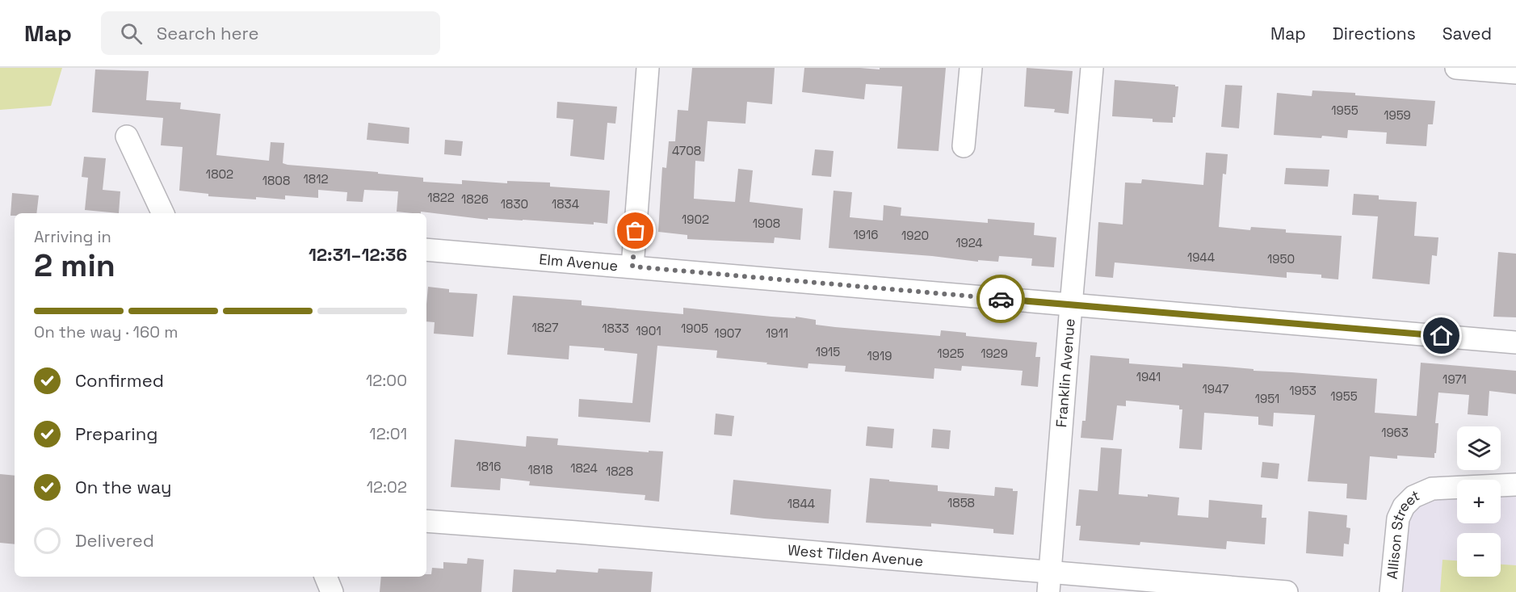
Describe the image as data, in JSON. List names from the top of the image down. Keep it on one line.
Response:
{"streets":{"street":["Elm Avenue","Franklin Avenue","Allison Street","West Tilden Avenue"]},"crossings":[["Elm Avenue","Franklin Avenue"],["Franklin Avenue","West Tilden Avenue"]],"house_numbers":["1955","1959","4708","1802","1812","1808","1822","1826","1830","1834","1902","1908","1916","1920","1924","1944","1950","1827","1833","1905","1901","1907","1911","1915","1925","1929","1919","1941","1971","1947","1953","1955","1951","1963","1816","1824","1818","1828","1858","1844"],"page":{"header":"Map","search":"Search here","nav":["Map","Directions","Saved"],"heading":["2 min","Arriving in","12:31–12:36"],"bar":"On the way · 160 m","list":[["Confirmed","12:00"],["Preparing","12:01"],["On the way","12:02"],"Delivered"],"map_buttons":["+","−"]}}
